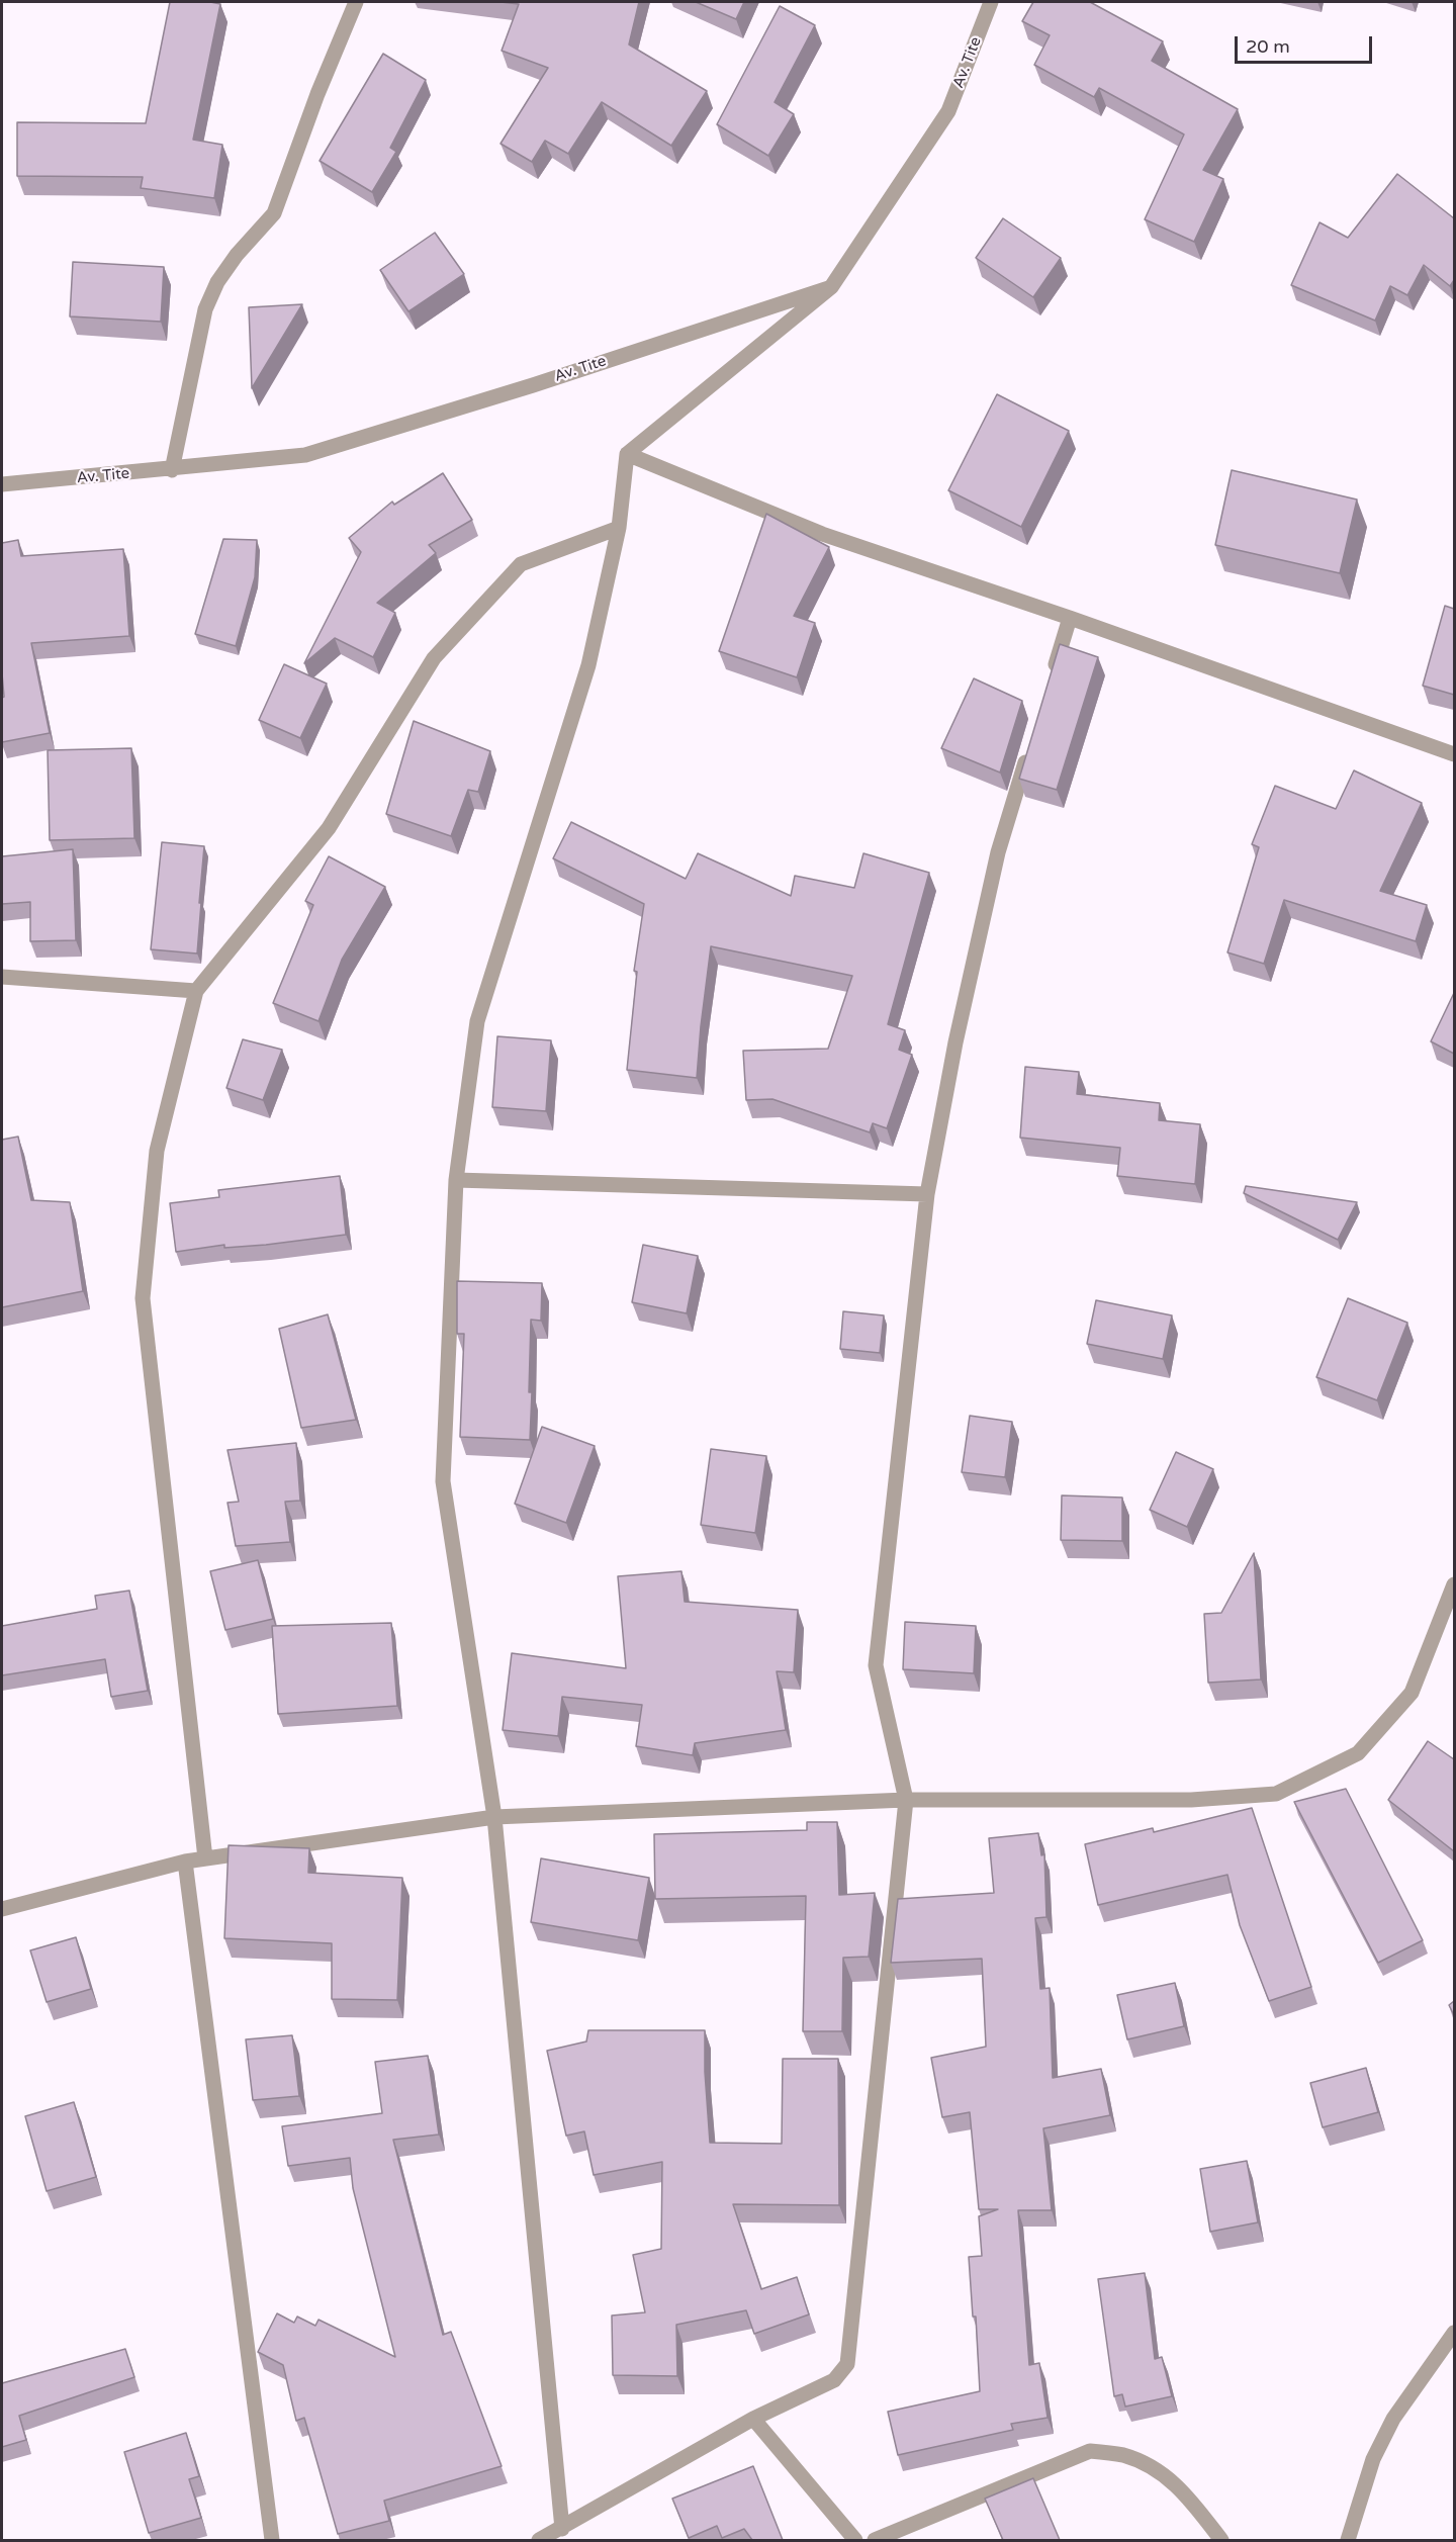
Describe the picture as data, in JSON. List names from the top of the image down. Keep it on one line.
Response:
{"streets":{"street":["Av. Tite"]},"scale_bar":"20 m"}
